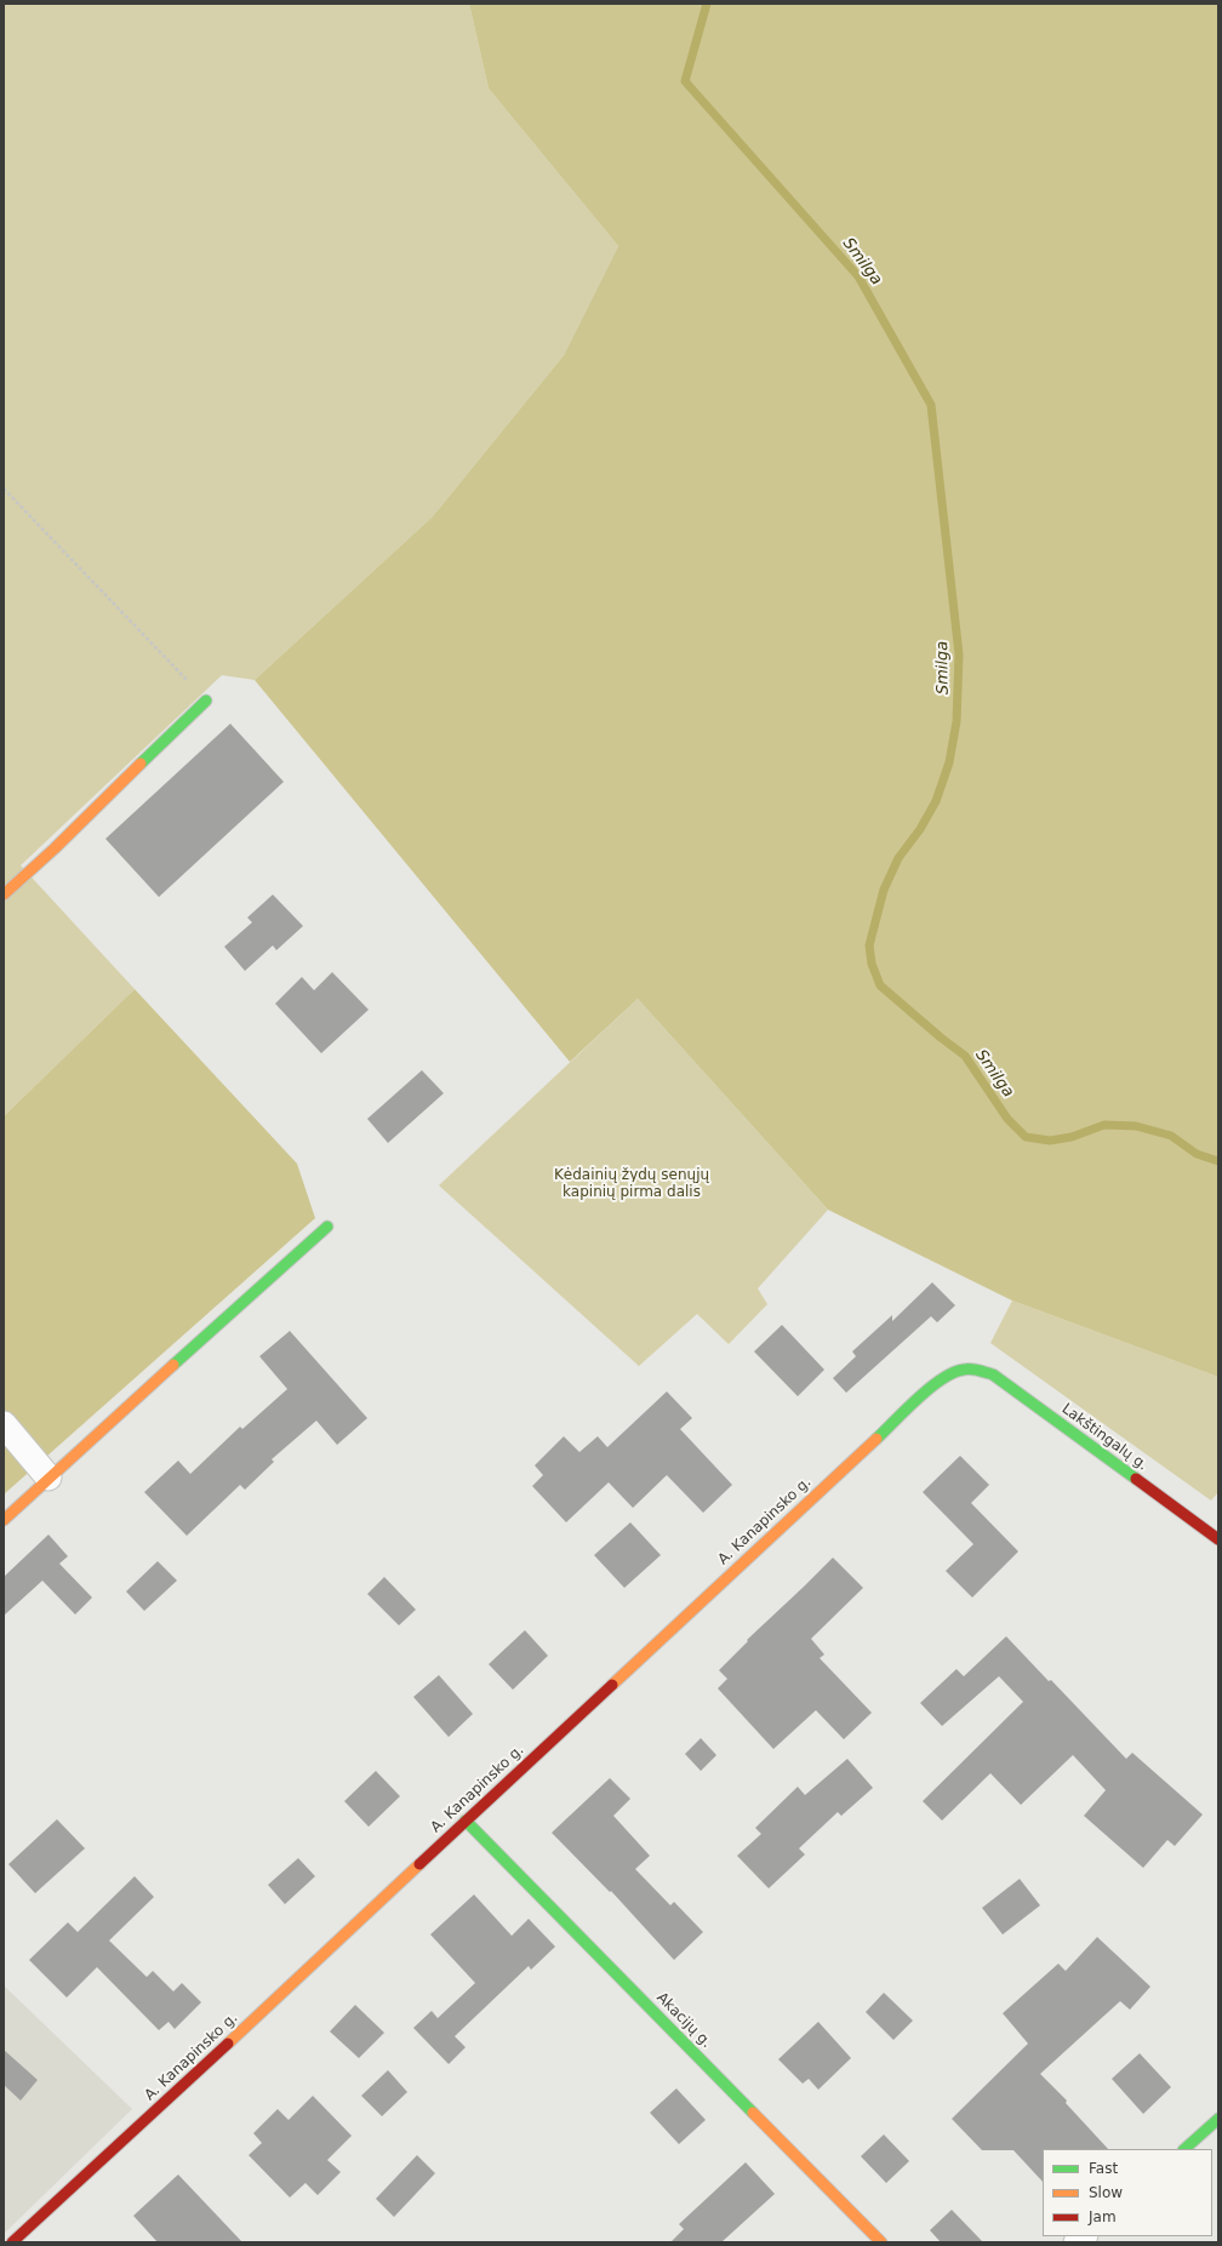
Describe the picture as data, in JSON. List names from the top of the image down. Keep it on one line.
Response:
{"streets":{"street":["Lakštingalų g.","A. Kanapinsko g.","Akacijų g."]},"crossings":[["Lakštingalų g.","A. Kanapinsko g."],["A. Kanapinsko g.","Akacijų g."]],"water":["Smilga"],"parks":["Kėdainių žydų senųjų kapinių pirma dalis"],"legend":["Fast","Slow","Jam"]}
